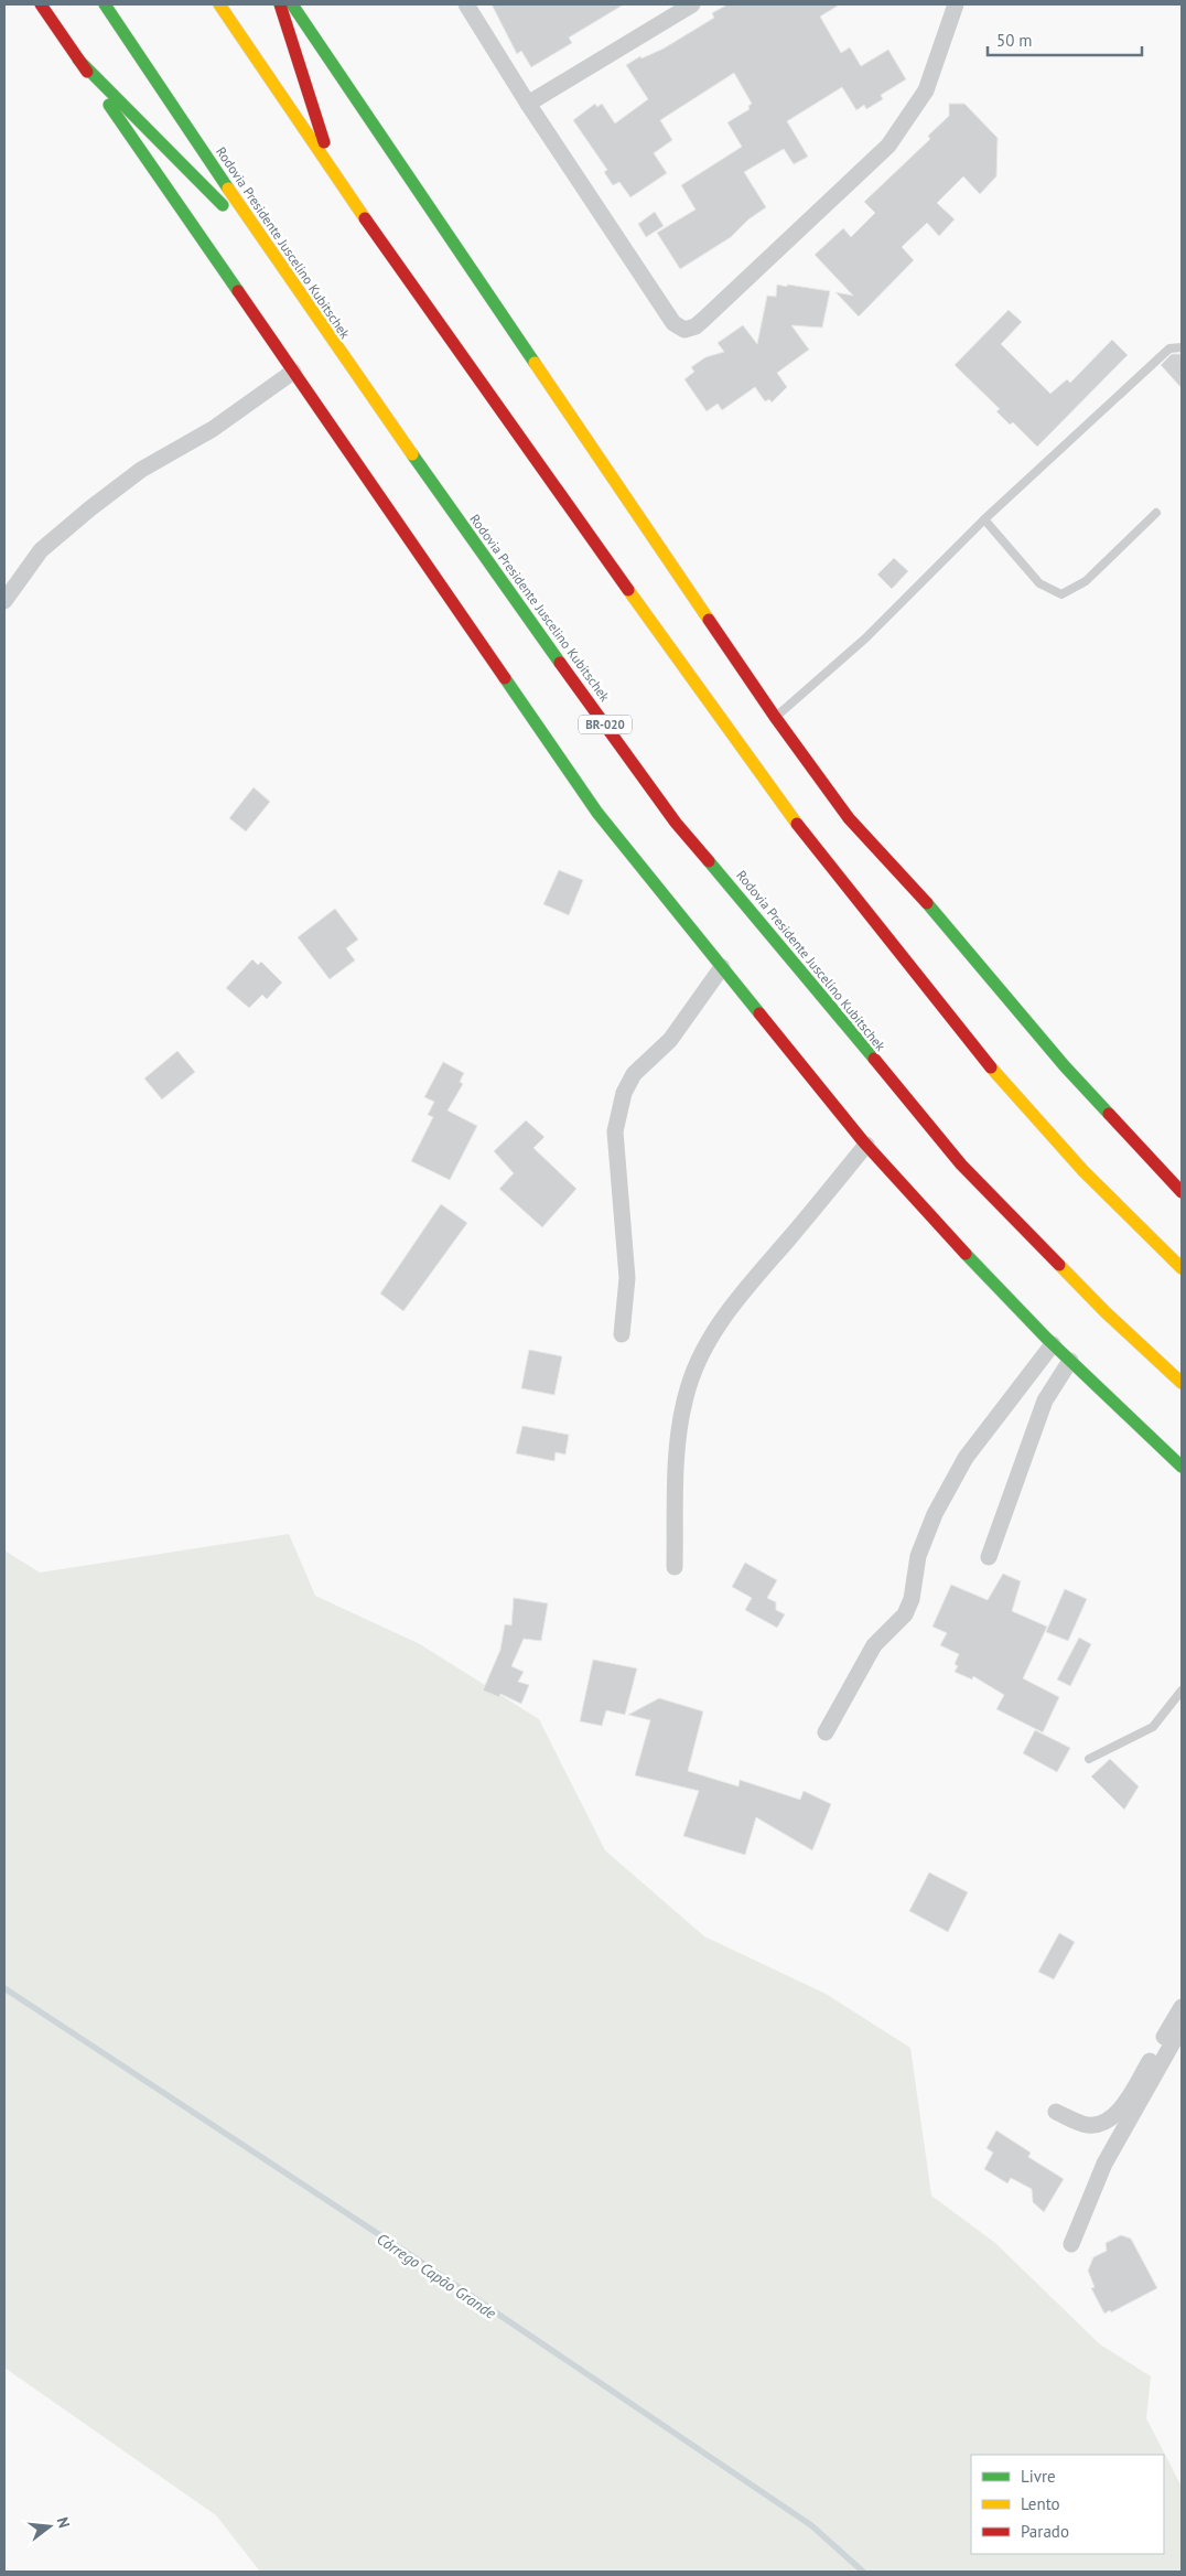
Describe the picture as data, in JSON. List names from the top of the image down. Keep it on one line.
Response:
{"streets":{"main road":["Rodovia Presidente Juscelino Kubitschek","BR-020"]},"water":["Córrego Capão Grande"],"legend":["Livre","Lento","Parado"],"scale_bar":"50 m","north":"right"}
